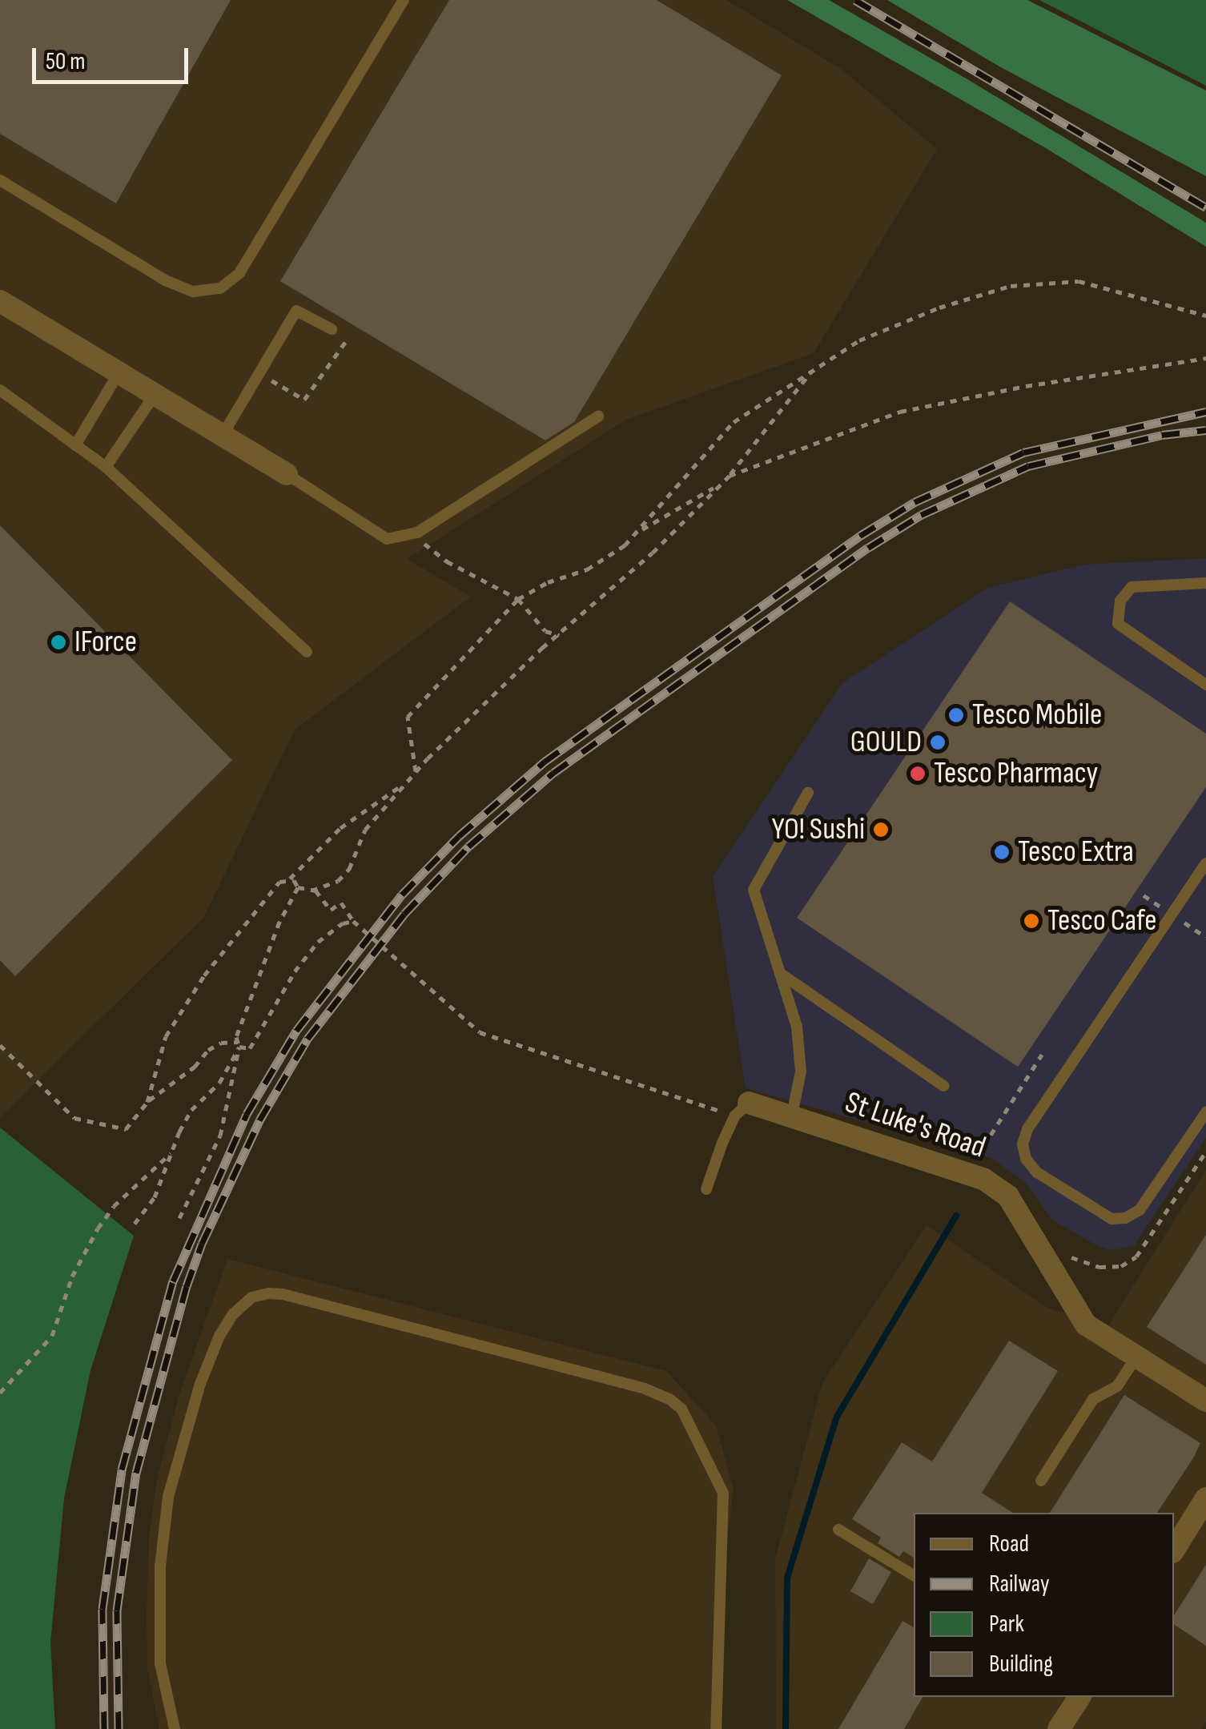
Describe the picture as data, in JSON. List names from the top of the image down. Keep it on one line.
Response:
{"streets":{"street":["St Luke's Road"]},"places":["IForce","Tesco Mobile","GOULD","Tesco Pharmacy","YO! Sushi","Tesco Extra","Tesco Cafe"],"legend":["Road","Railway","Park","Building"],"scale_bar":"50 m"}
